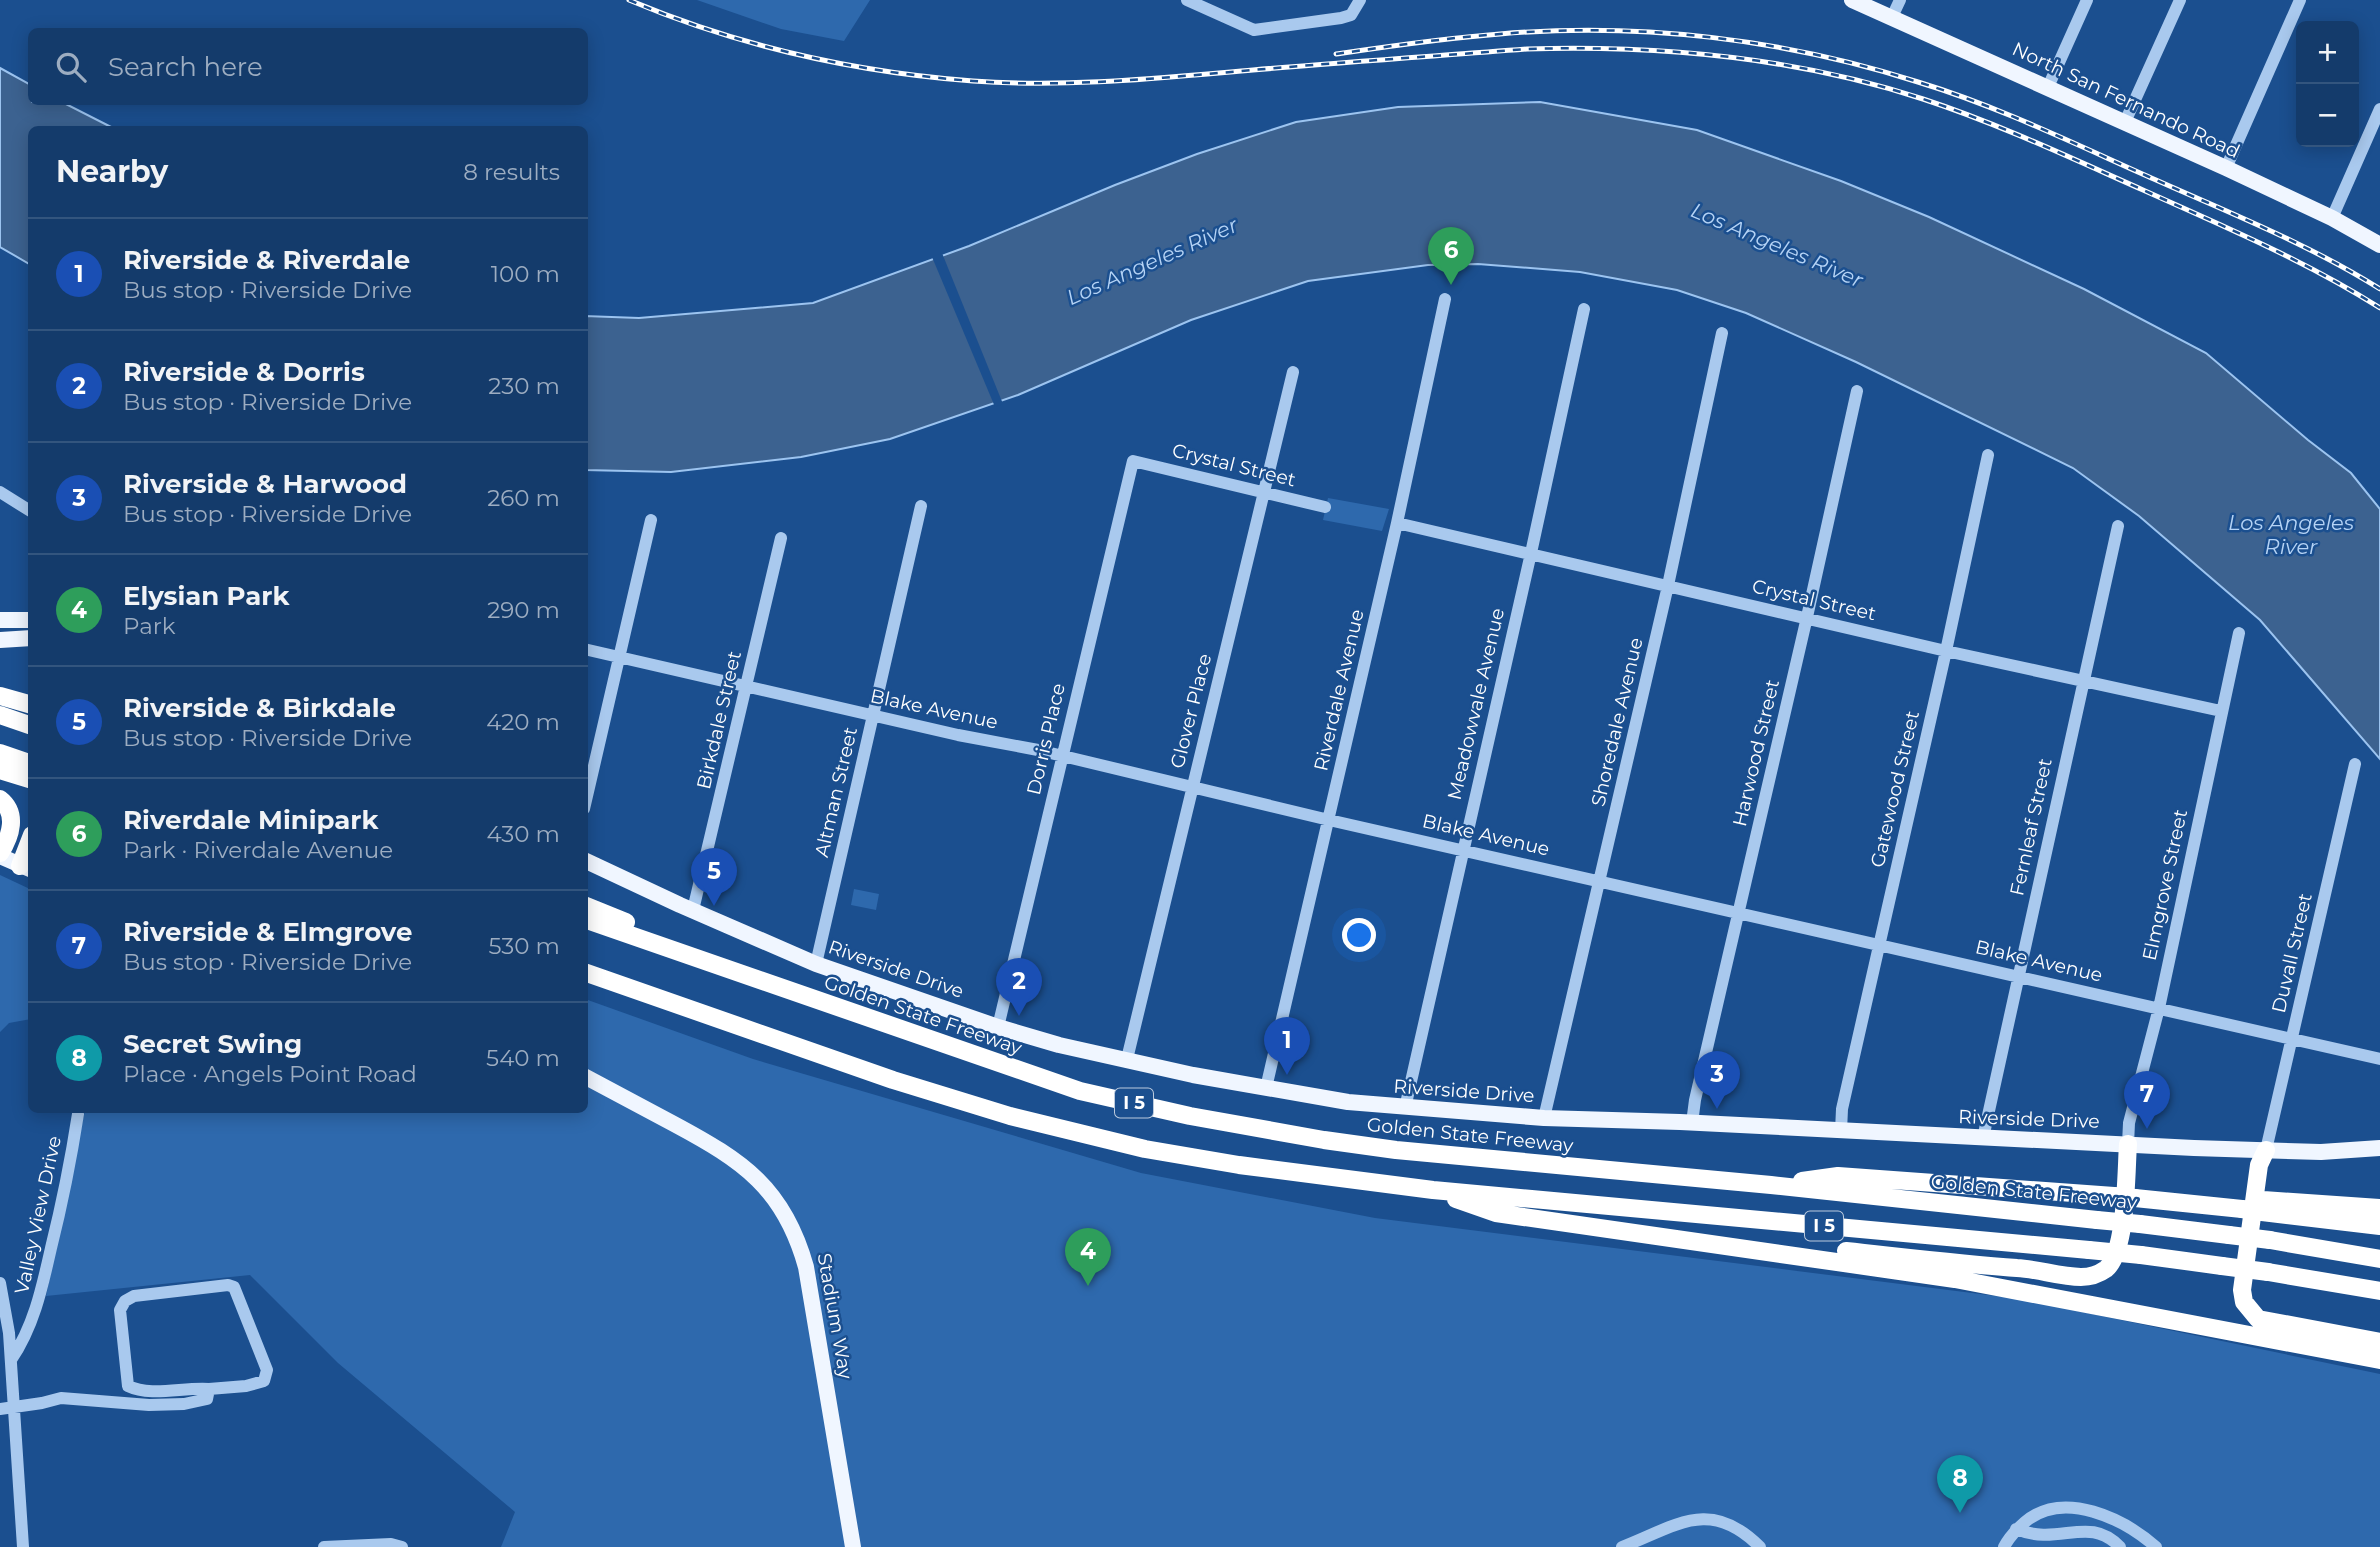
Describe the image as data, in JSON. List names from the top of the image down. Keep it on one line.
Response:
{"streets":{"highway":["Golden State Freeway","I 5"],"main road":["North San Fernando Road","Riverside Drive","Stadium Way"],"street":["Crystal Street","Riverdale Avenue","Meadowvale Avenue","Blake Avenue","Glover Place","Birkdale Street","Shoredale Avenue","Dorris Place","Harwood Street","Gatewood Street","Altman Street","Fernleaf Street","Elmgrove Street","Duvall Street","Valley View Drive"]},"crossings":[["Crystal Street","Riverdale Avenue"],["Crystal Street","Meadowvale Avenue"],["Crystal Street","Glover Place"],["Crystal Street","Shoredale Avenue"],["Crystal Street","Dorris Place"],["Crystal Street","Harwood Street"],["Crystal Street","Gatewood Street"],["Crystal Street","Fernleaf Street"],["Crystal Street","Elmgrove Street"],["Riverdale Avenue","Blake Avenue"],["Riverdale Avenue","Riverside Drive"],["Meadowvale Avenue","Blake Avenue"],["Meadowvale Avenue","Riverside Drive"],["Blake Avenue","Glover Place"],["Blake Avenue","Birkdale Street"],["Blake Avenue","Shoredale Avenue"],["Blake Avenue","Dorris Place"],["Blake Avenue","Harwood Street"],["Blake Avenue","Gatewood Street"],["Blake Avenue","Altman Street"],["Blake Avenue","Fernleaf Street"],["Blake Avenue","Elmgrove Street"],["Blake Avenue","Duvall Street"],["Glover Place","Riverside Drive"],["Birkdale Street","Riverside Drive"],["Shoredale Avenue","Riverside Drive"],["Dorris Place","Riverside Drive"],["Harwood Street","Riverside Drive"],["Gatewood Street","Riverside Drive"],["Altman Street","Riverside Drive"],["Fernleaf Street","Riverside Drive"],["Elmgrove Street","Riverside Drive"],["Duvall Street","Riverside Drive"]],"water":["Los Angeles River"],"page":{"map_buttons":["+","−"],"search":"Search here","heading":["Nearby","8 results"],"list":[{"mark":"1","name":"Riverside & Riverdale","note":"Bus stop · Riverside Drive","value":"100 m"},{"mark":"2","name":"Riverside & Dorris","note":"Bus stop · Riverside Drive","value":"230 m"},{"mark":"3","name":"Riverside & Harwood","note":"Bus stop · Riverside Drive","value":"260 m"},{"mark":"4","name":"Elysian Park","note":"Park","value":"290 m"},{"mark":"5","name":"Riverside & Birkdale","note":"Bus stop · Riverside Drive","value":"420 m"},{"mark":"6","name":"Riverdale Minipark","note":"Park · Riverdale Avenue","value":"430 m"},{"mark":"7","name":"Riverside & Elmgrove","note":"Bus stop · Riverside Drive","value":"530 m"},{"mark":"8","name":"Secret Swing","note":"Place · Angels Point Road","value":"540 m"}],"pins":["6","5","2","1","3","7","4","8"]}}
